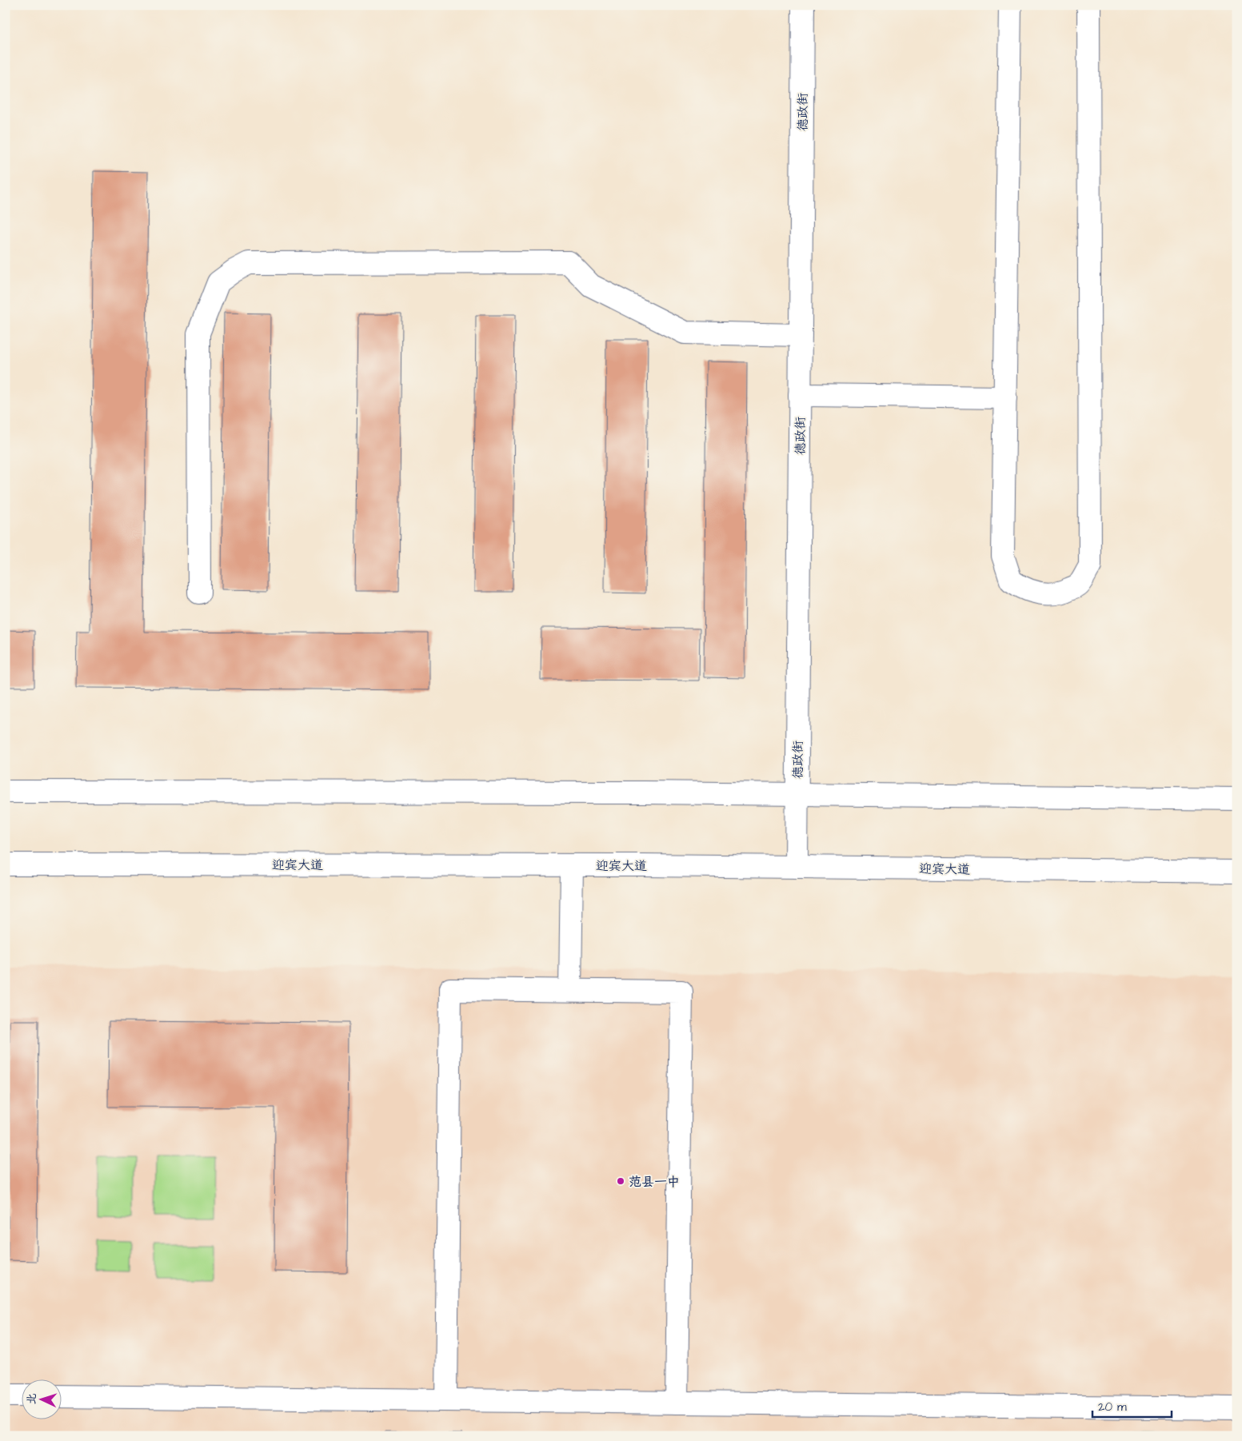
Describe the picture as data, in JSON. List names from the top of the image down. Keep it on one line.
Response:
{"streets":{"street":["德政街","迎宾大道"]},"crossings":[["德政街","迎宾大道"]],"places":["范县一中"],"scale_bar":"20 m","north":"left"}
